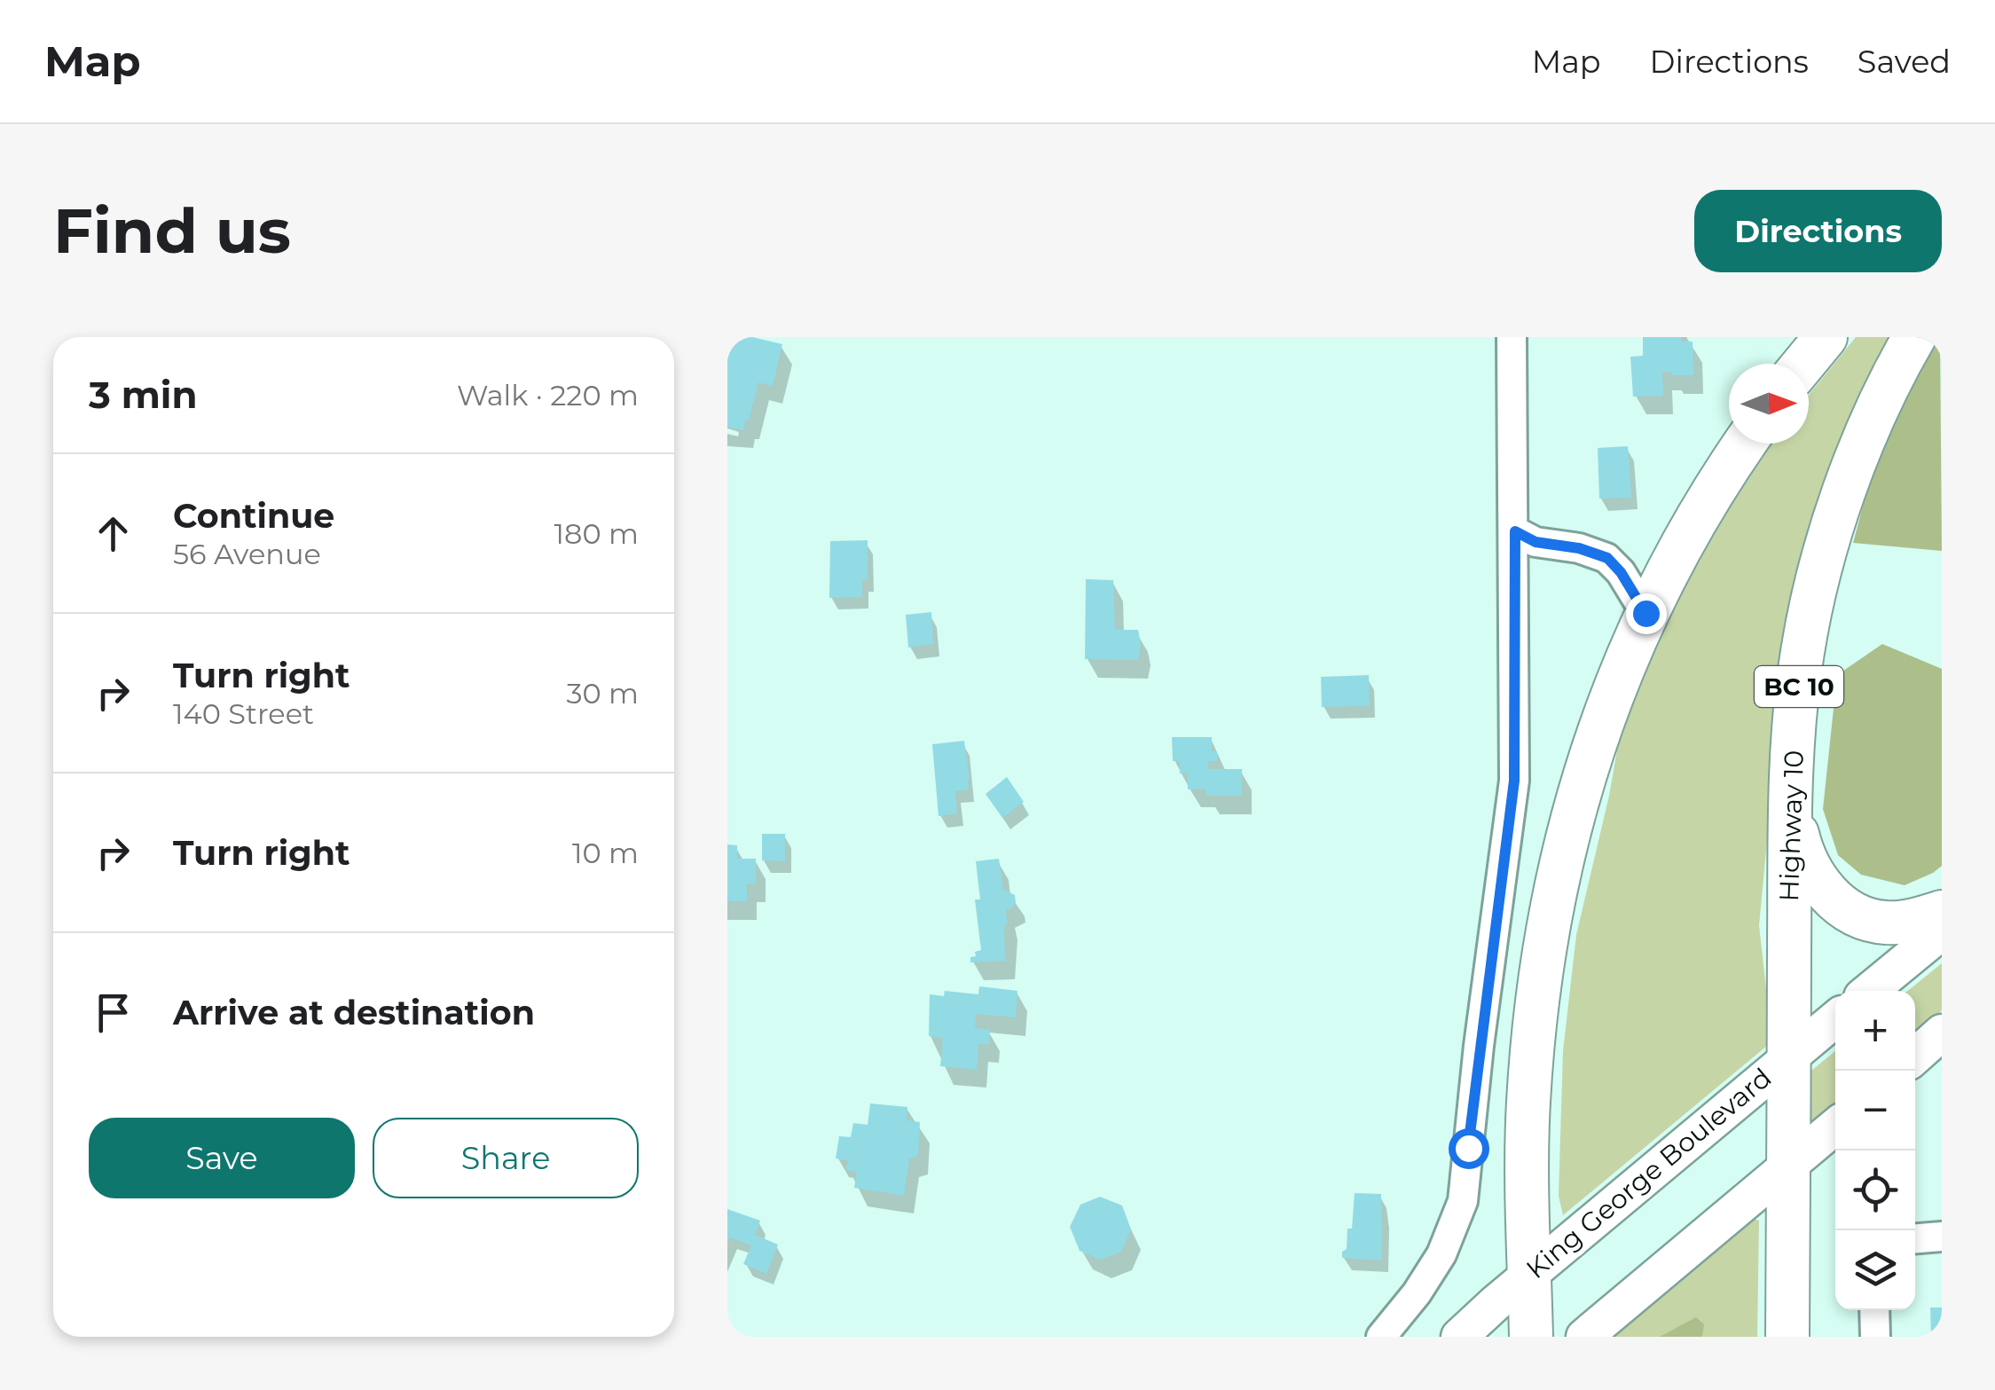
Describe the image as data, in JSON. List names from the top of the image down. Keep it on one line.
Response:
{"streets":{"highway":["BC 10","Highway 10"],"main road":["King George Boulevard"]},"crossings":[["Highway 10","King George Boulevard"]],"north":"right","page":{"header":"Map","nav":["Map","Directions","Saved"],"buttons":["Directions",["Save","Share"]],"title":"Find us","heading":["3 min","Walk · 220 m"],"list":[["Continue","56 Avenue","180 m"],["Turn right","140 Street","30 m"],["Turn right","10 m"],"Arrive at destination"],"map_buttons":["+","−"]}}
